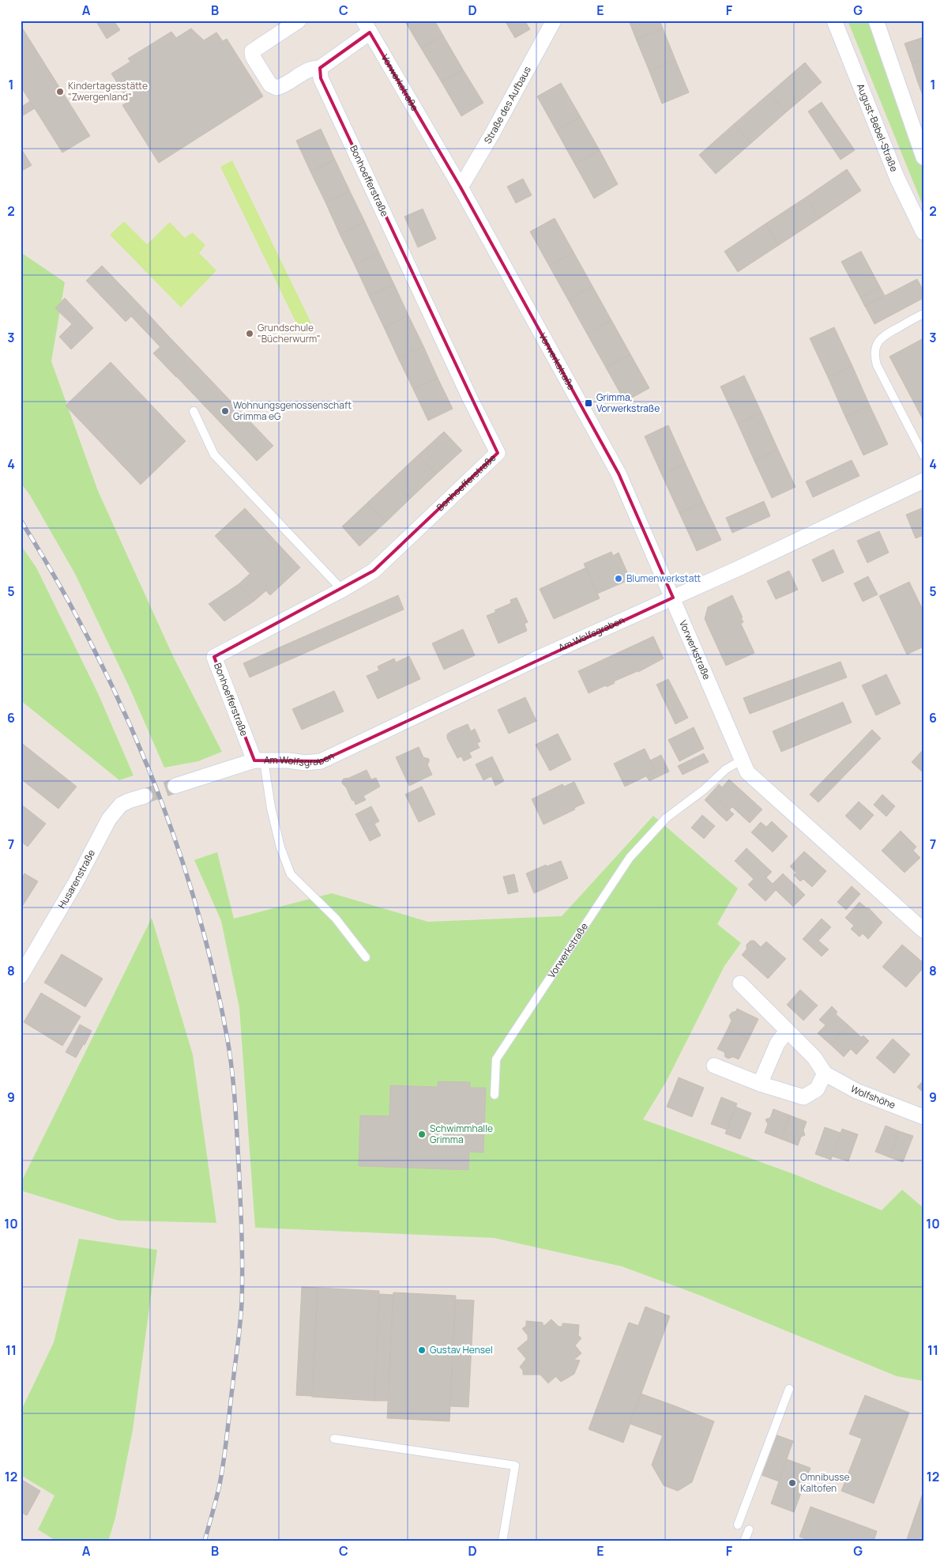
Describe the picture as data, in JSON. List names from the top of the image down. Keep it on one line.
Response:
{"streets":{"street":["Vorwerkstraße","Straße des Aufbaus","August-Bebel-Straße","Bonhoefferstraße","Am Wolfsgraben","Husarenstraße","Wolfshöhe"]},"crossings":[["Vorwerkstraße","Straße des Aufbaus"],["Vorwerkstraße","Am Wolfsgraben"],["Bonhoefferstraße","Am Wolfsgraben"]],"places":{"other":["Kindertagesstätte \"Zwergenland\"","Grundschule \"Bücherwurm\"","Wohnungsgenossenschaft Grimma eG","Blumenwerkstatt","Schwimmhalle Grimma","Gustav Hensel","Omnibusse Kaltofen"],"transit":["Grimma, Vorwerkstraße"]},"grid":{"columns":["A","B","C","D","E","F","G"],"rows":["1","2","3","4","5","6","7","8","9","10","11","12"]}}
